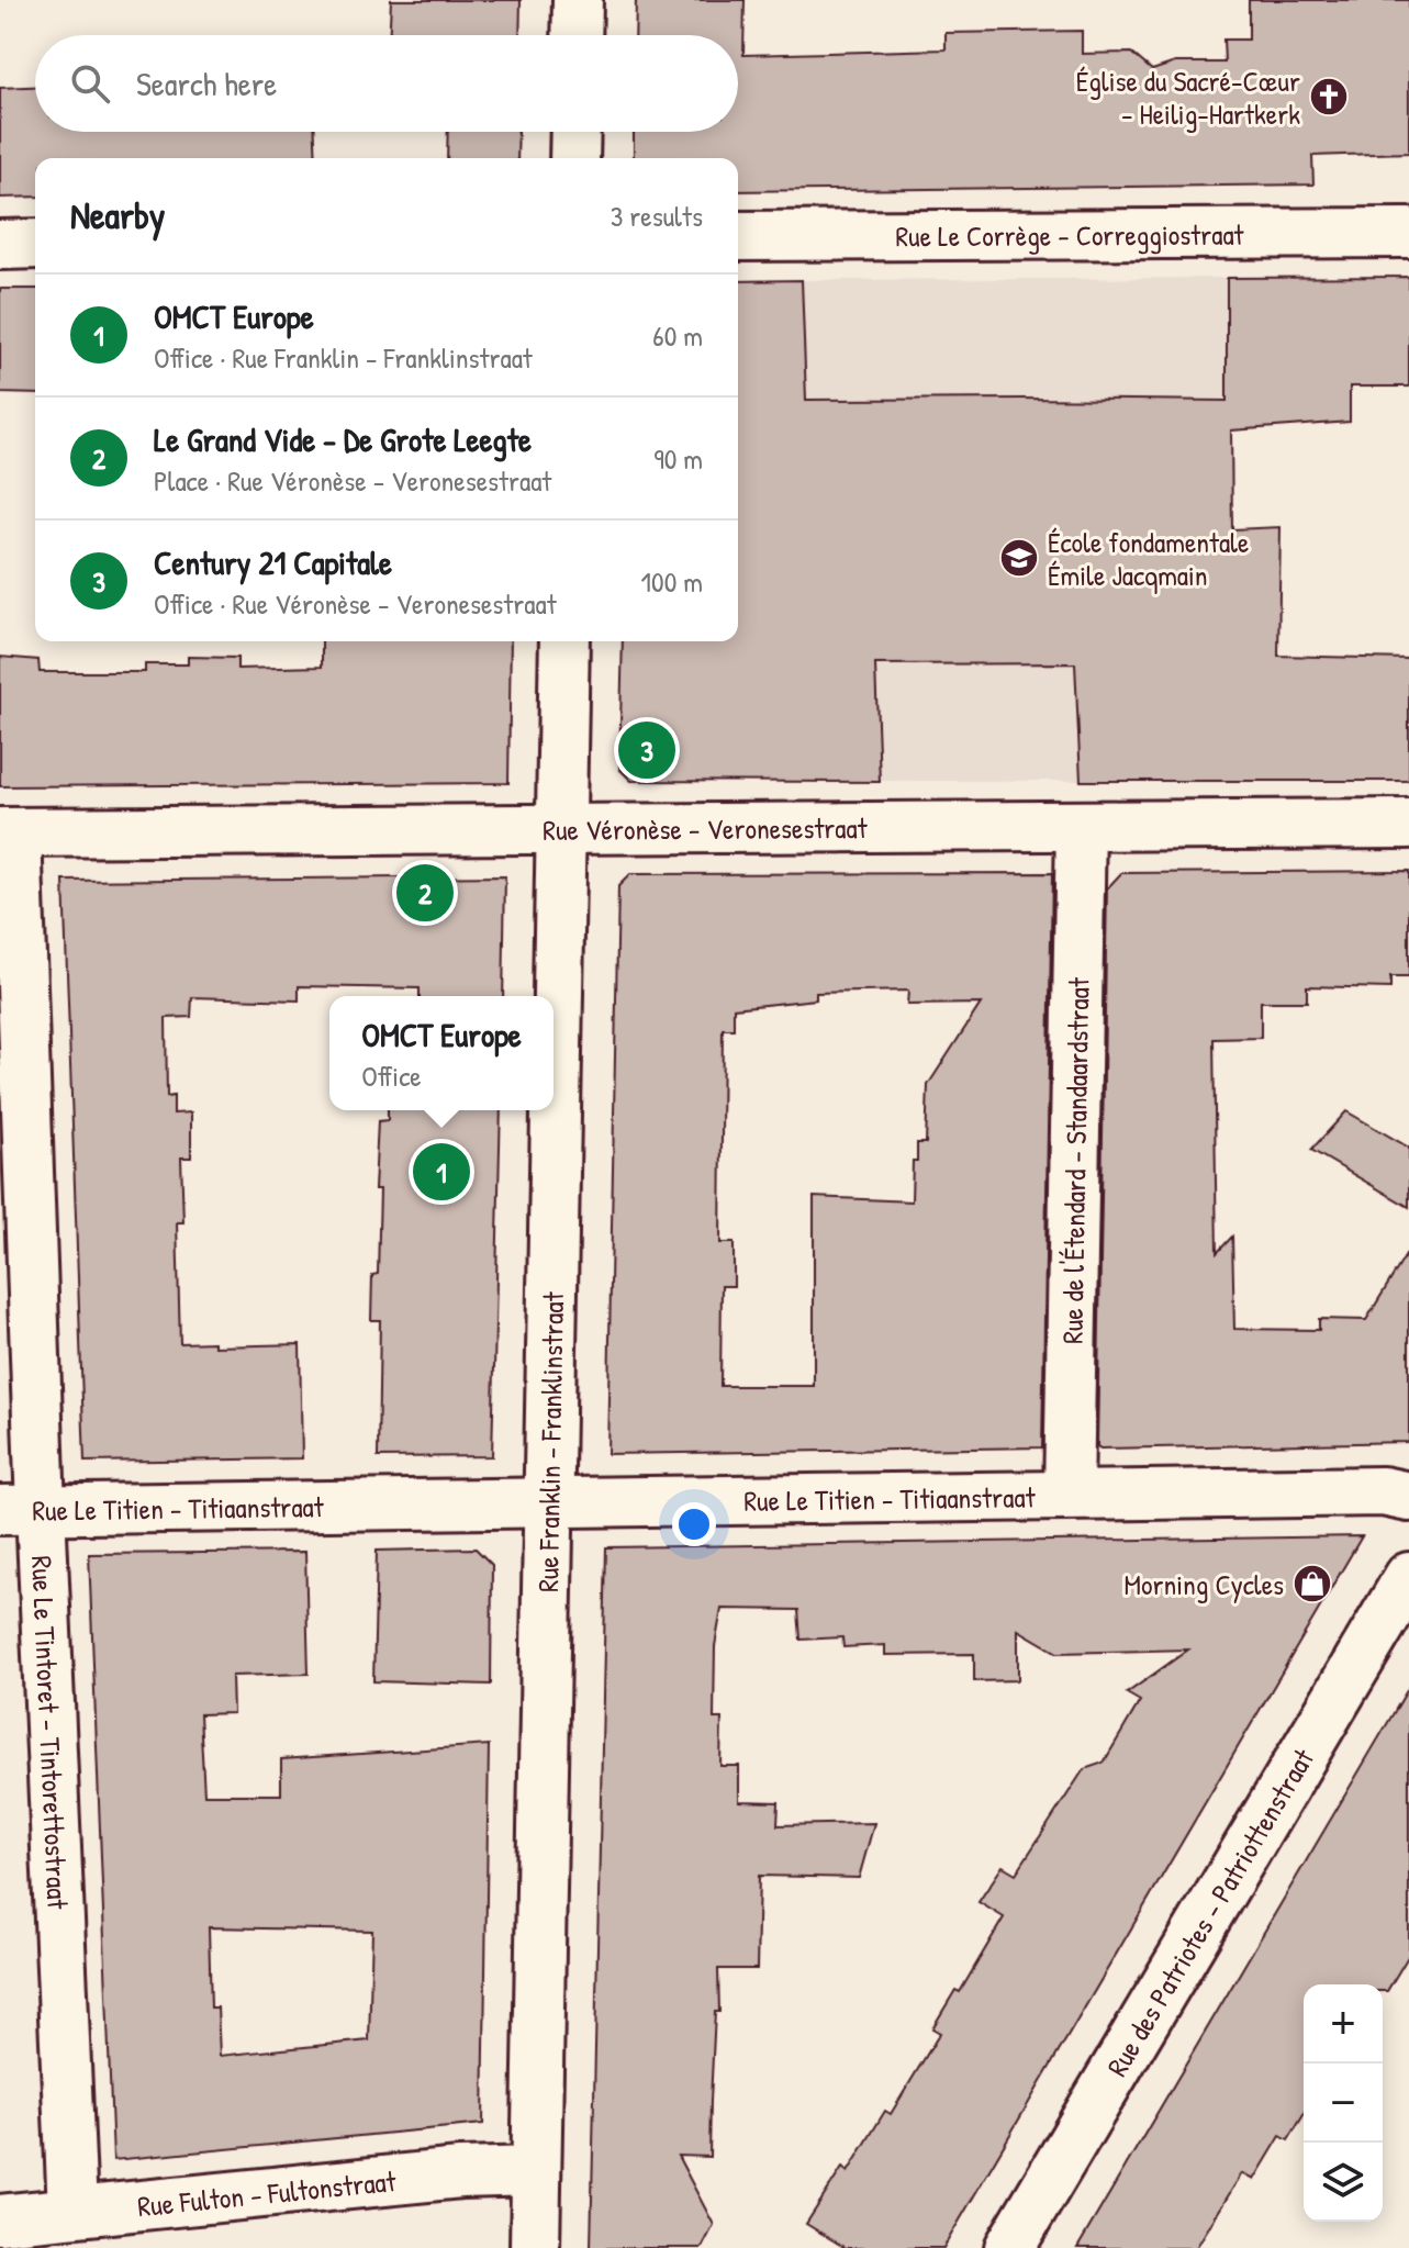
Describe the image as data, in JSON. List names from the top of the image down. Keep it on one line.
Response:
{"streets":{"street":["Rue Le Corrège - Correggiostraat","Rue Véronèse - Veronesestraat","Rue de l'Étendard - Standaardstraat","Rue Franklin - Franklinstraat","Rue Le Titien - Titiaanstraat","Rue Le Tintoret - Tintorettostraat","Rue des Patriotes - Patriottenstraat","Rue Fulton - Fultonstraat"]},"crossings":[["Rue Véronèse - Veronesestraat","Rue de l'Étendard - Standaardstraat"],["Rue Véronèse - Veronesestraat","Rue Franklin - Franklinstraat"],["Rue Véronèse - Veronesestraat","Rue Le Tintoret - Tintorettostraat"],["Rue de l'Étendard - Standaardstraat","Rue Le Titien - Titiaanstraat"],["Rue Franklin - Franklinstraat","Rue Le Titien - Titiaanstraat"],["Rue Franklin - Franklinstraat","Rue Fulton - Fultonstraat"],["Rue Le Titien - Titiaanstraat","Rue Le Tintoret - Tintorettostraat"],["Rue Le Tintoret - Tintorettostraat","Rue Fulton - Fultonstraat"]],"places":{"church":["Église du Sacré-Cœur - Heilig-Hartkerk"],"school or university":["École fondamentale Émile Jacqmain"],"shop":["Morning Cycles"]},"page":{"search":"Search here","heading":["Nearby","3 results"],"list":[{"mark":"1","name":"OMCT Europe","note":"Office · Rue Franklin - Franklinstraat","value":"60 m"},{"mark":"2","name":"Le Grand Vide - De Grote Leegte","note":"Place · Rue Véronèse - Veronesestraat","value":"90 m"},{"mark":"3","name":"Century 21 Capitale","note":"Office · Rue Véronèse - Veronesestraat","value":"100 m"}],"pins":["3","2","1"],"popup":["OMCT Europe","Office"],"map_buttons":["+","−"]}}
